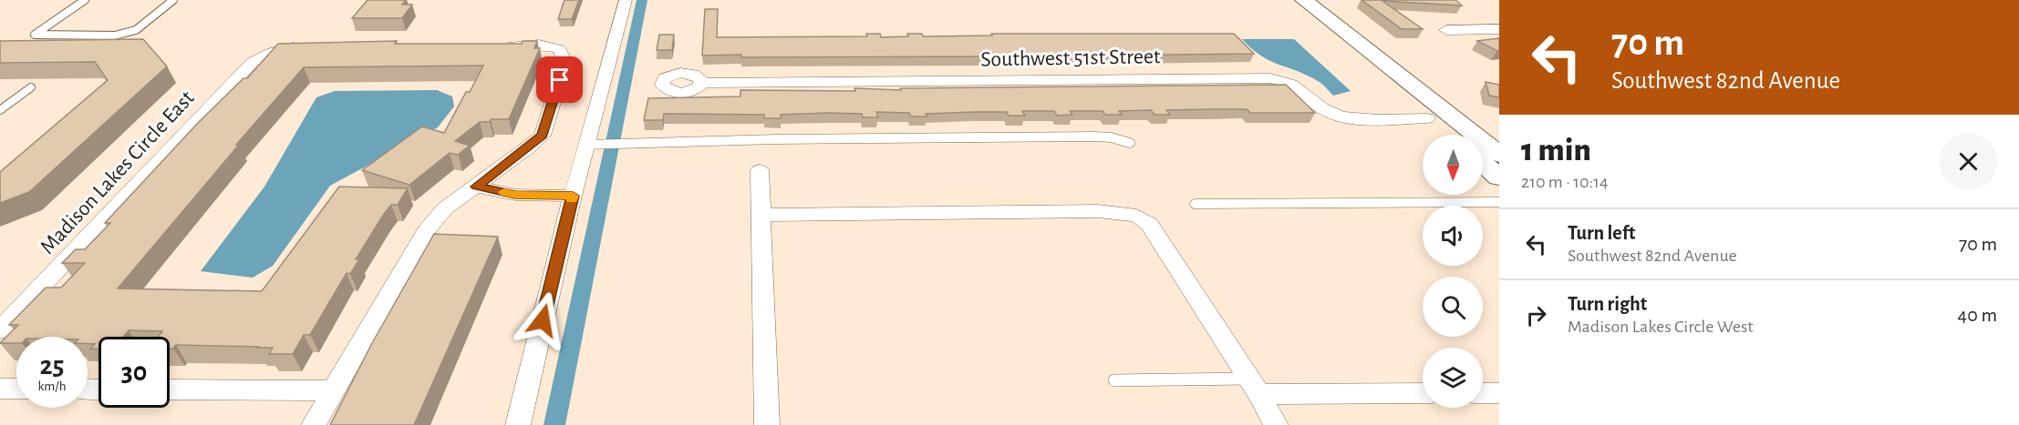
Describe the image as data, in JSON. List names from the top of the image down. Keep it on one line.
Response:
{"streets":{"street":["Southwest 51st Street","Madison Lakes Circle East"]},"north":"bottom","page":{"turn":["70 m","Southwest 82nd Avenue"],"heading":["1 min","210 m · 10:14"],"list":[{"name":"Turn left","note":"Southwest 82nd Avenue","value":"70 m"},{"name":"Turn right","note":"Madison Lakes Circle West","value":"40 m"}],"speed":"25 km/h","limit":"30"}}
